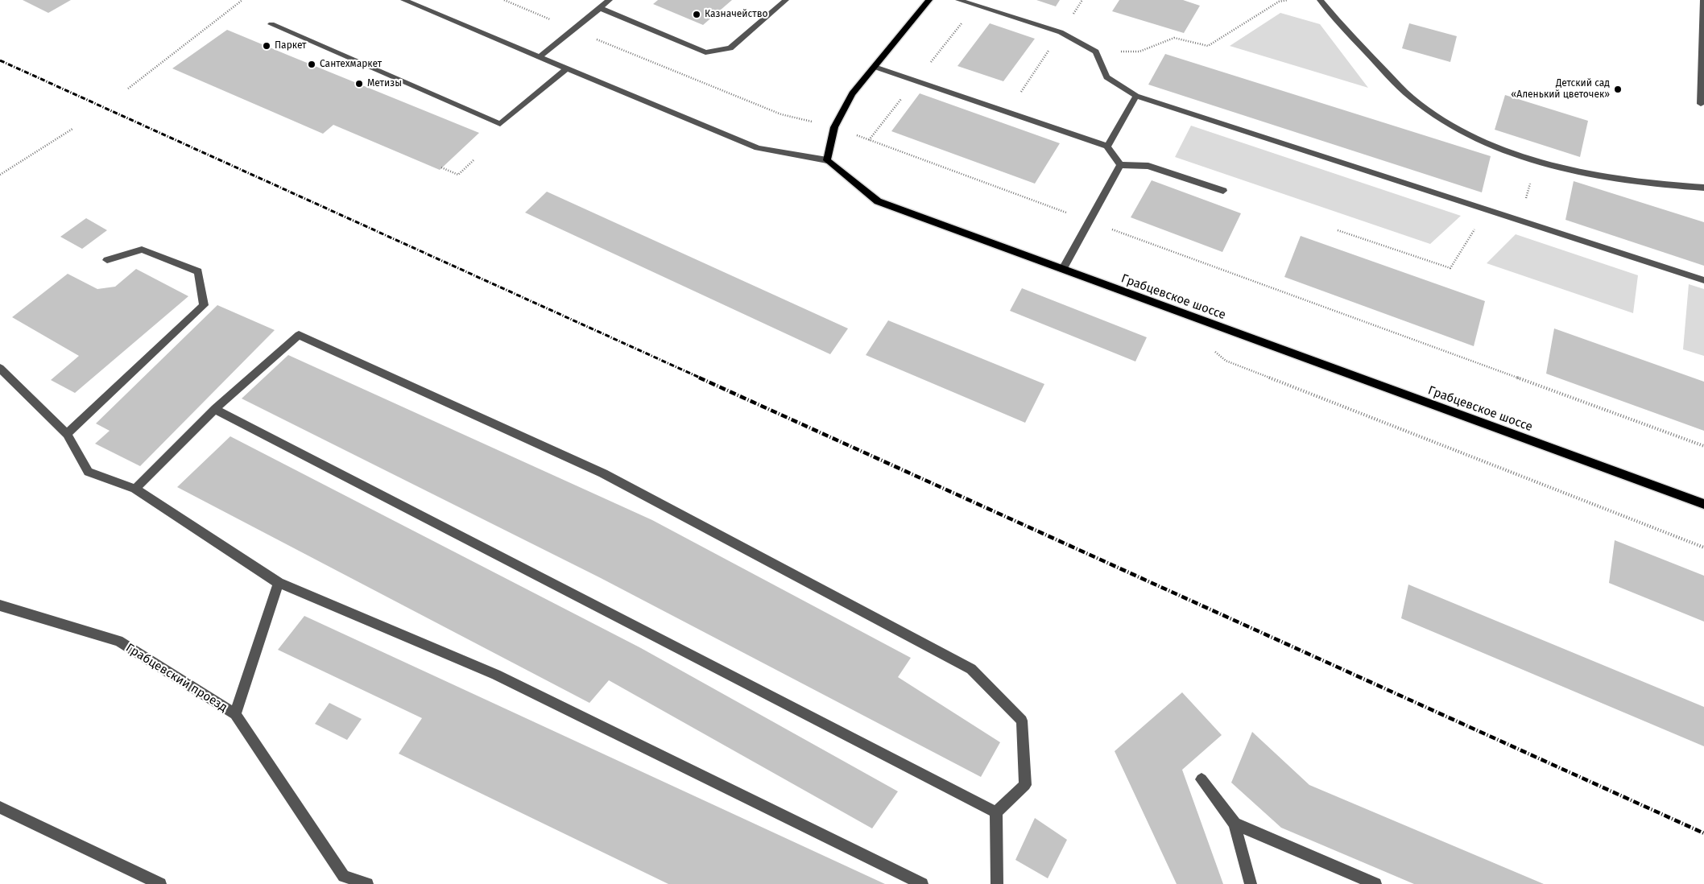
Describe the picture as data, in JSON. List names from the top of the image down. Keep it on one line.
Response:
{"streets":{"main road":["Грабцевское шоссе"],"street":["Грабцевский проезд"]},"places":["Казначейство","Паркет","Сантехмаркет","Метизы","Детский сад «Аленький цветочек»"]}
